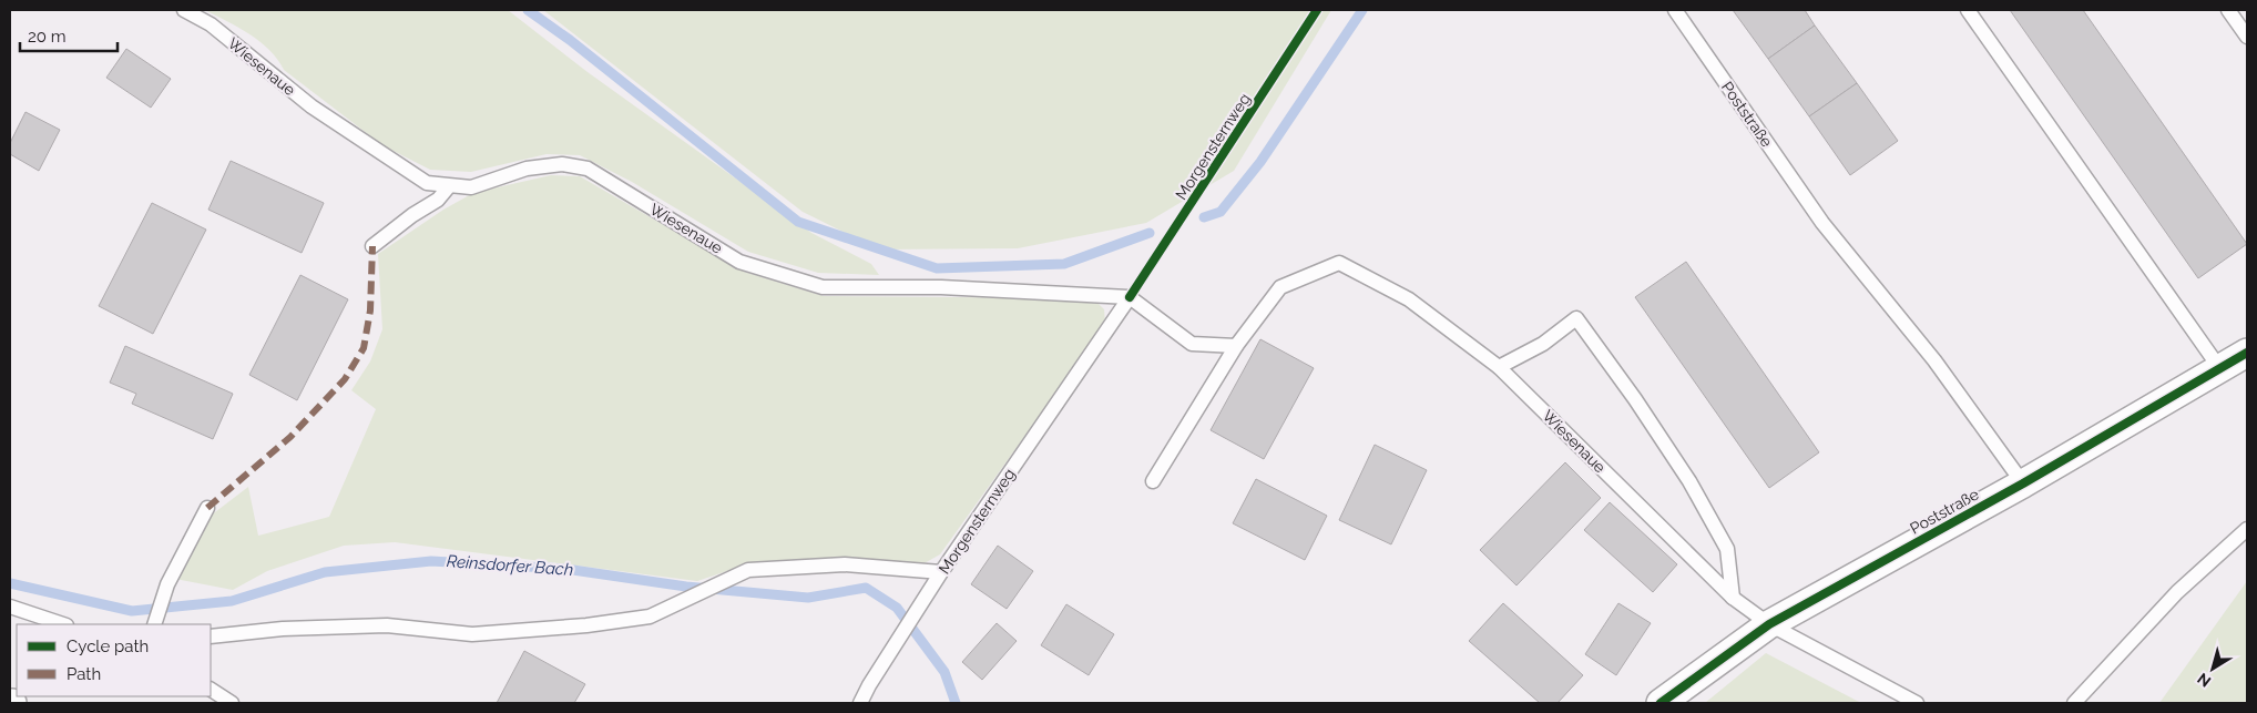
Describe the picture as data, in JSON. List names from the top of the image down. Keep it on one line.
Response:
{"streets":{"street":["Poststraße"],"lane":["Wiesenaue","Morgensternweg"]},"crossings":[["Wiesenaue","Poststraße"],["Wiesenaue","Morgensternweg"]],"water":["Reinsdorfer Bach"],"legend":["Cycle path","Path"],"scale_bar":"20 m","north":"bottom left"}
